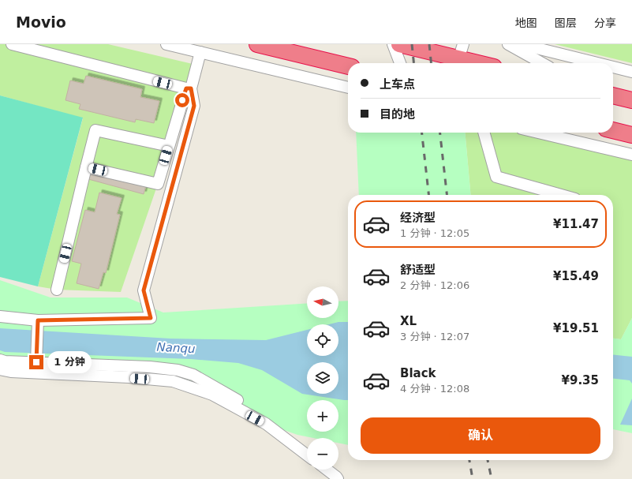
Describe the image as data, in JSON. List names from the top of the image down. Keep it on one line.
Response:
{"water":["Nanqu"],"north":"left","page":{"header":"Movio","nav":["地图","图层","分享"],"banner":["上车点","目的地"],"list":[{"name":"经济型","note":"1 分钟 · 12:05","value":"¥11.47"},{"name":"舒适型","note":"2 分钟 · 12:06","value":"¥15.49"},{"name":"XL","note":"3 分钟 · 12:07","value":"¥19.51"},{"name":"Black","note":"4 分钟 · 12:08","value":"¥9.35"}],"map_buttons":["+","−"],"bubble":"1 分钟","buttons":"确认"}}
